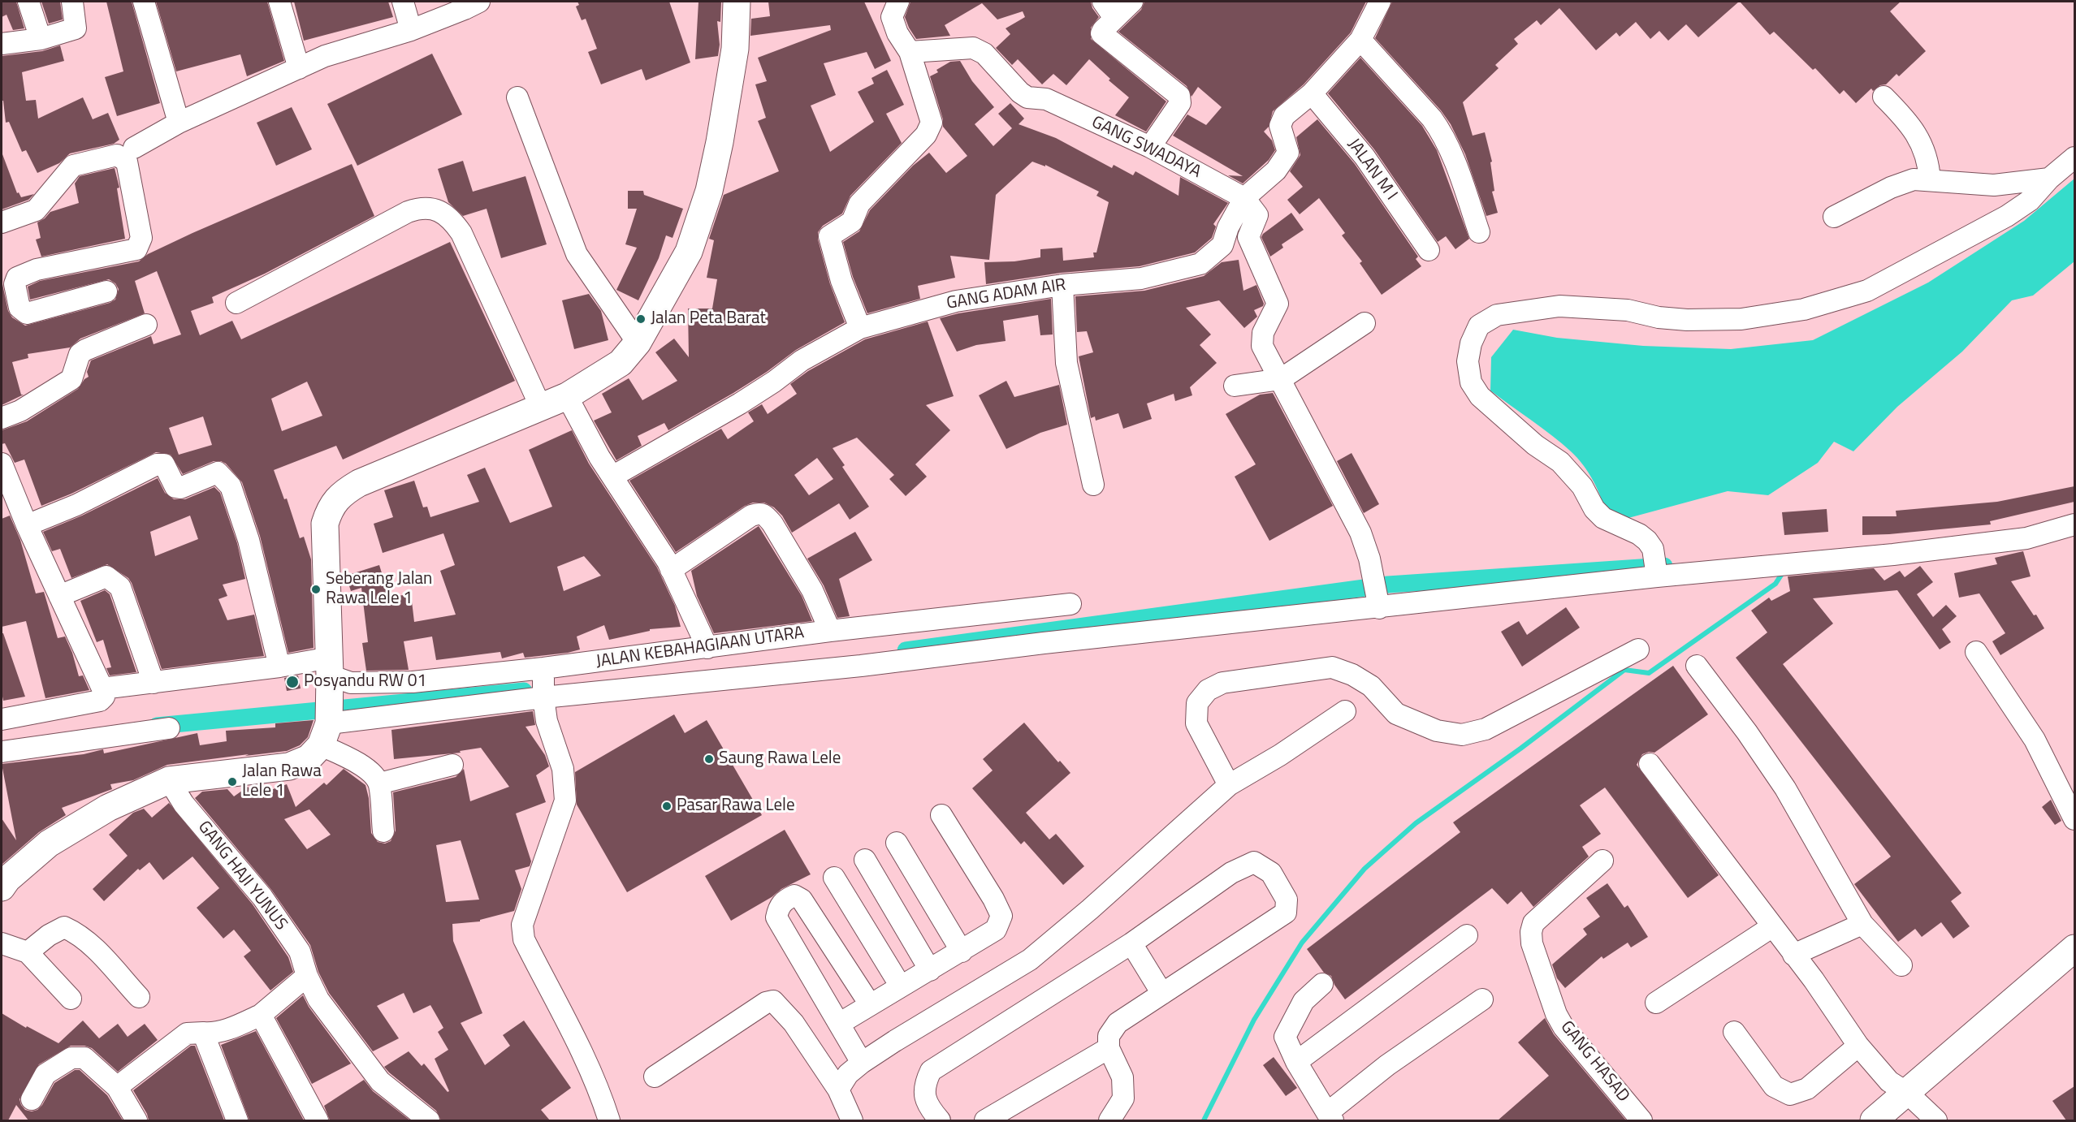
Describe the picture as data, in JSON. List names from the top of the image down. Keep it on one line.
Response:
{"streets":{"street":["GANG SWADAYA","JALAN M I","GANG ADAM AIR","JALAN KEBAHAGIAAN UTARA","GANG HAJI YUNUS","GANG HASAD"]},"crossings":[["GANG SWADAYA","GANG ADAM AIR"],["JALAN M I","GANG ADAM AIR"]],"places":["Jalan Peta Barat","Seberang Jalan Rawa Lele 1","Posyandu RW 01","Saung Rawa Lele","Jalan Rawa Lele 1","Pasar Rawa Lele"]}
